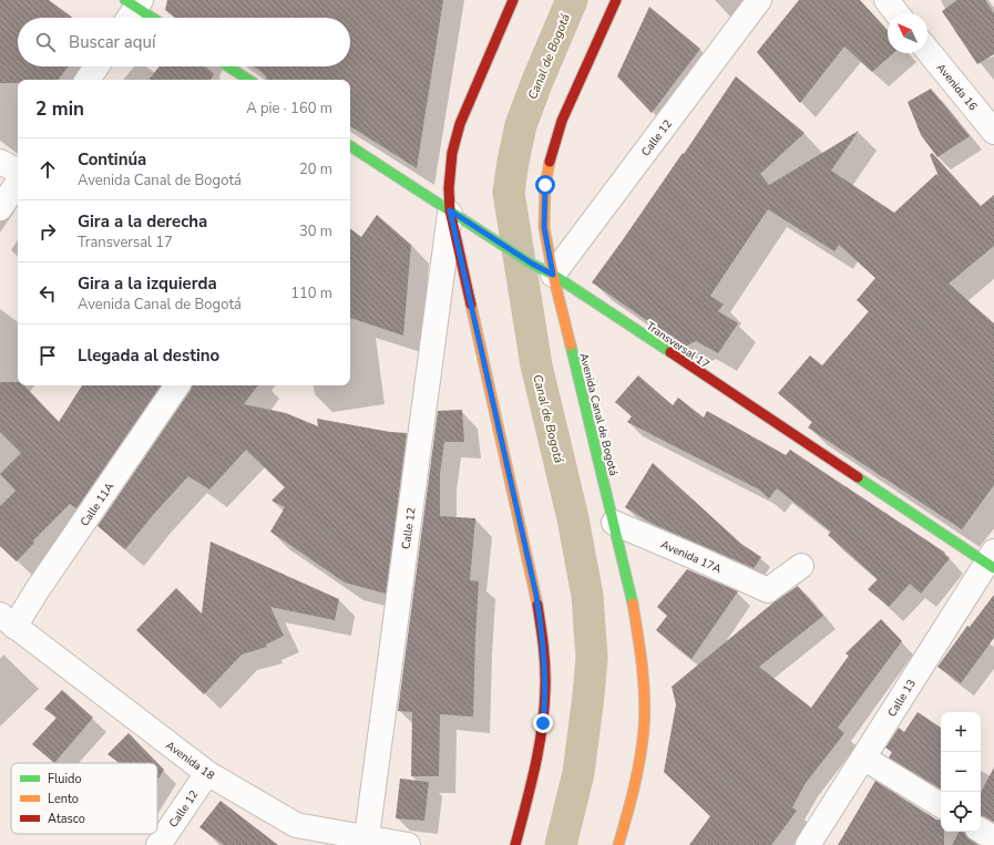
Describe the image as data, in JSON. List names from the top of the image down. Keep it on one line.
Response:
{"streets":{"main road":["Transversal 17","Avenida Canal de Bogotá"],"street":["Avenida 16","Calle 12","Calle 11A","Avenida 17A","Calle 13","Avenida 18"]},"crossings":[["Calle 12","Transversal 17"],["Calle 12","Avenida Canal de Bogotá"],["Calle 12","Avenida 18"],["Transversal 17","Avenida Canal de Bogotá"],["Transversal 17","Calle 13"],["Avenida Canal de Bogotá","Avenida 17A"],["Calle 11A","Avenida 18"]],"water":["Canal de Bogotá"],"legend":["Fluido","Lento","Atasco"],"north":"top left","page":{"search":"Buscar aquí","heading":["2 min","A pie · 160 m"],"list":[["Continúa","Avenida Canal de Bogotá","20 m"],["Gira a la derecha","Transversal 17","30 m"],["Gira a la izquierda","Avenida Canal de Bogotá","110 m"],"Llegada al destino"],"map_buttons":["+","−"]}}
